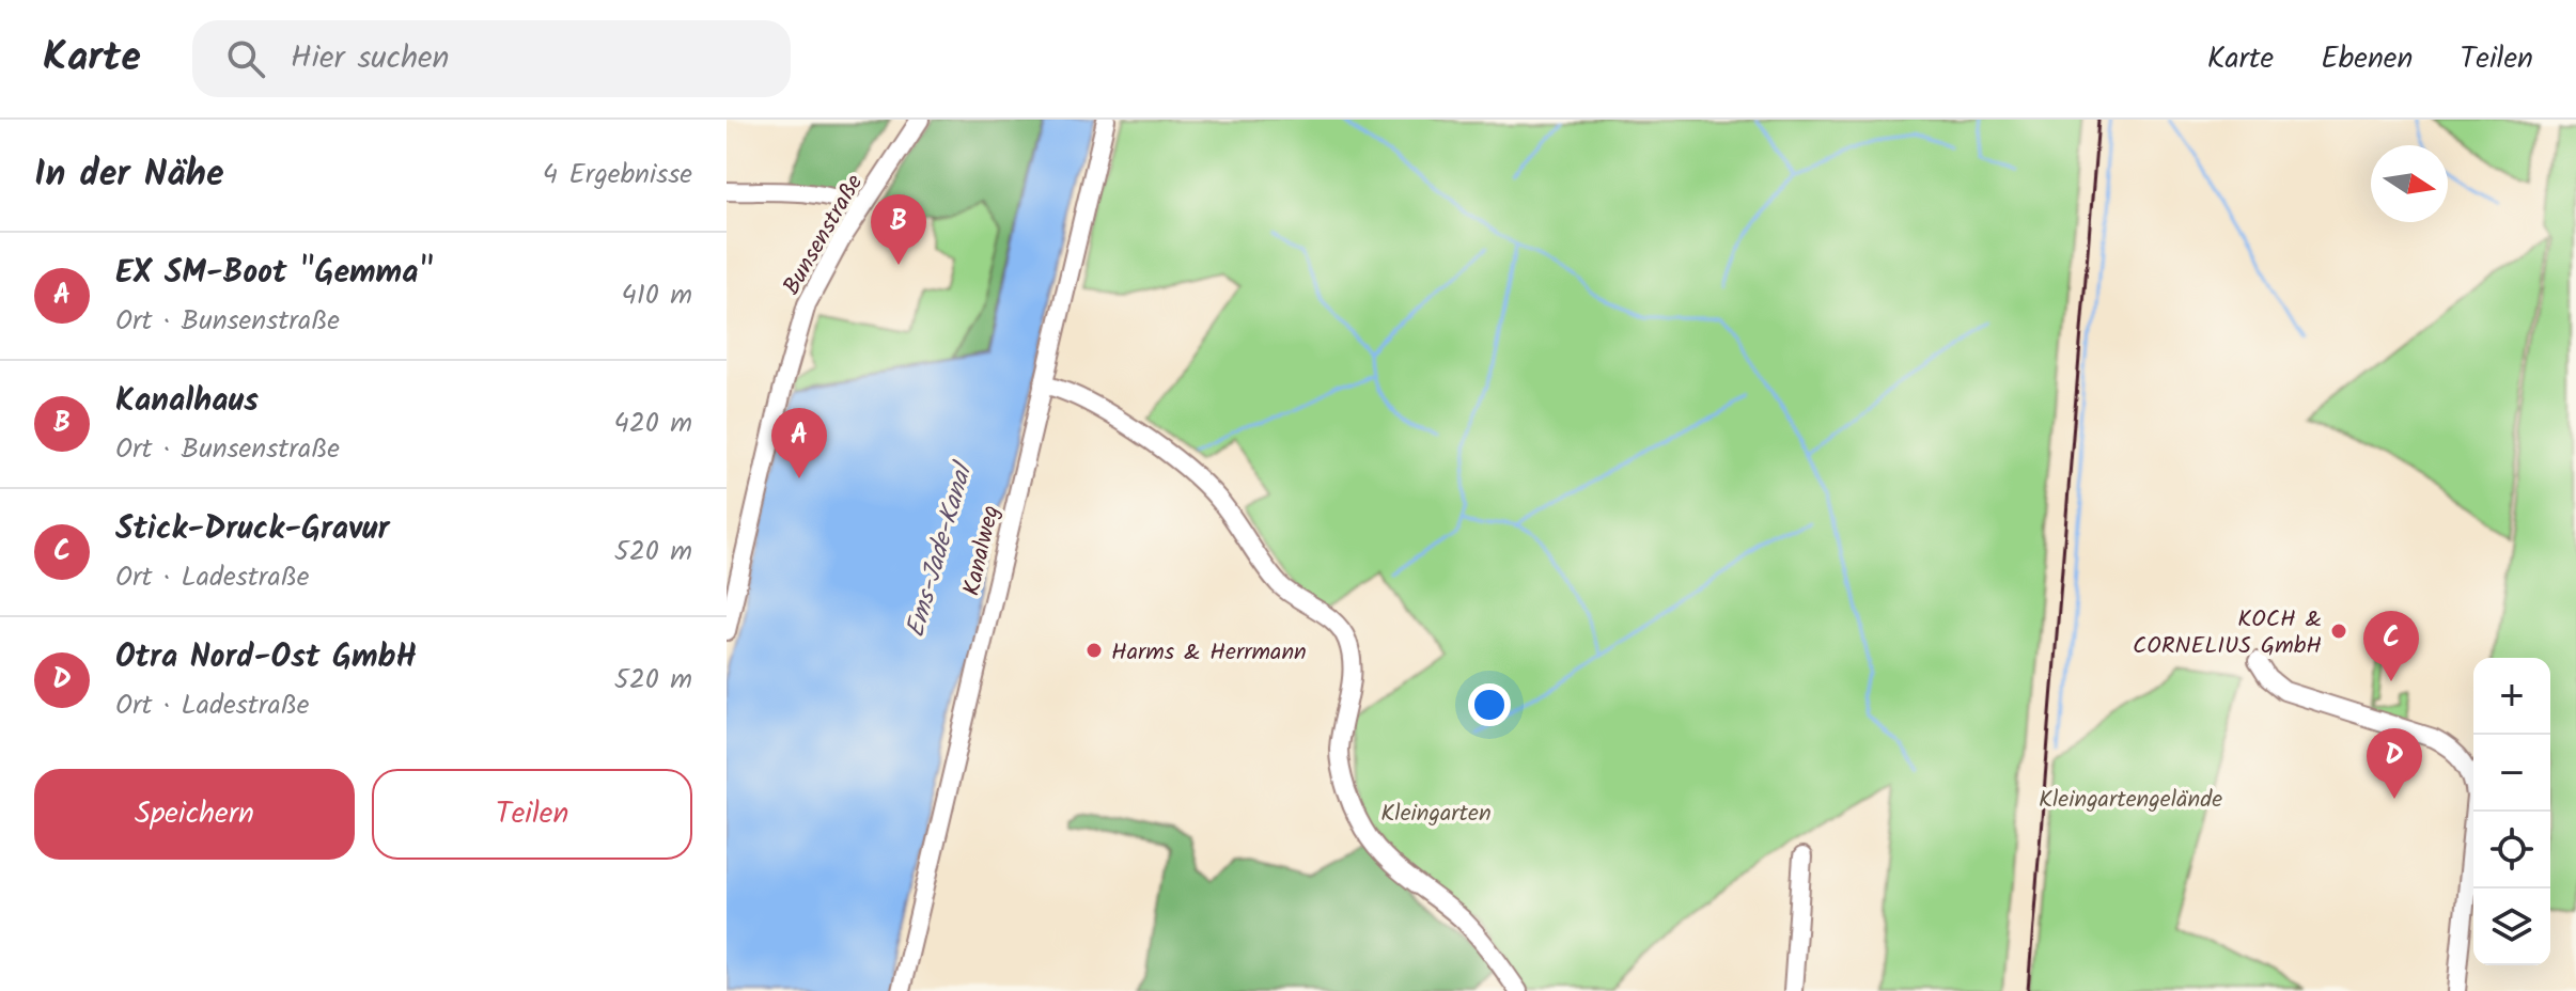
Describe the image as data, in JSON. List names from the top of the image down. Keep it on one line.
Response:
{"streets":{"street":["Bunsenstraße","Kanalweg"]},"water":["Ems-Jade-Kanal"],"parks":["Kleingartengelände","Kleingarten"],"places":["KOCH & CORNELIUS GmbH","Harms & Herrmann"],"north":"right","page":{"header":"Karte","search":"Hier suchen","nav":["Karte","Ebenen","Teilen"],"heading":["In der Nähe","4 Ergebnisse"],"pins":["B","A","C","D"],"list":[{"mark":"A","name":"EX SM-Boot \"Gemma\"","note":"Ort · Bunsenstraße","value":"410 m"},{"mark":"B","name":"Kanalhaus","note":"Ort · Bunsenstraße","value":"420 m"},{"mark":"C","name":"Stick-Druck-Gravur","note":"Ort · Ladestraße","value":"520 m"},{"mark":"D","name":"Otra Nord-Ost GmbH","note":"Ort · Ladestraße","value":"520 m"}],"map_buttons":["+","−"],"buttons":["Speichern","Teilen"]}}
